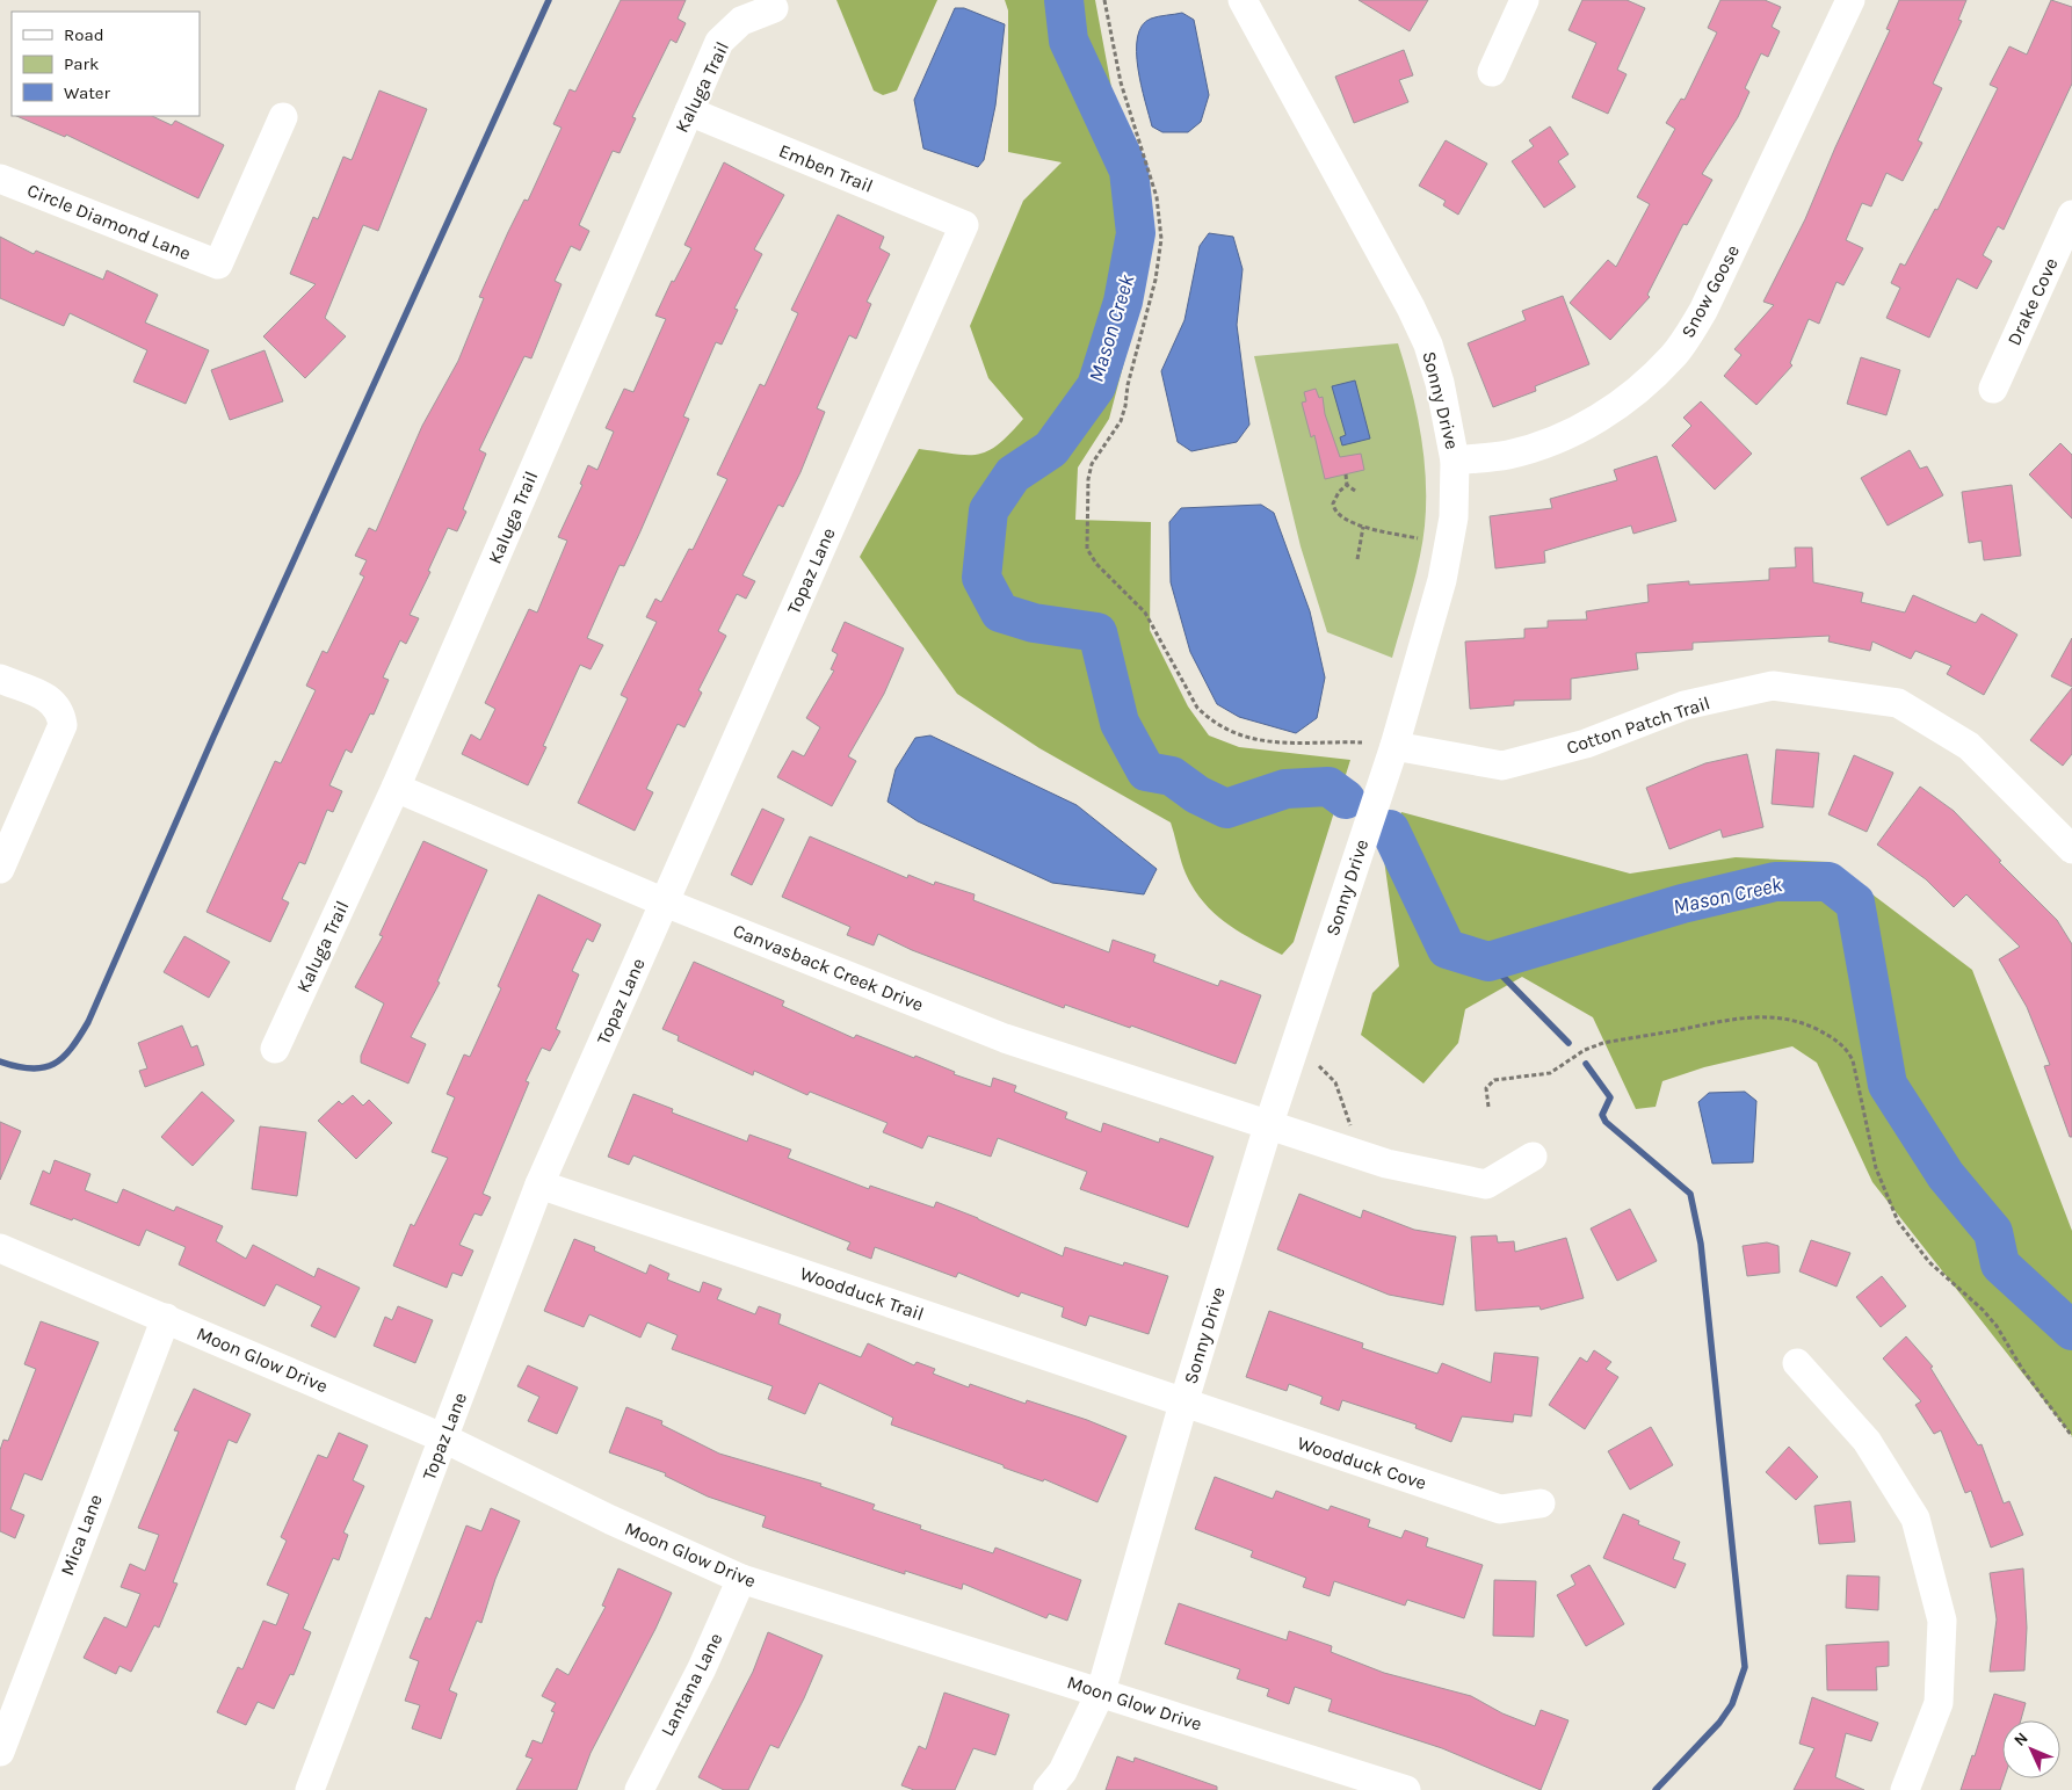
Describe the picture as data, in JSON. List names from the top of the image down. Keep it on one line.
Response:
{"streets":{"street":["Kaluga Trail","Emben Trail","Circle Diamond Lane","Snow Goose","Drake Cove","Sonny Drive","Topaz Lane","Cotton Patch Trail","Canvasback Creek Drive","Woodduck Trail","Moon Glow Drive","Woodduck Cove","Mica Lane","Lantana Lane"]},"crossings":[["Kaluga Trail","Emben Trail"],["Kaluga Trail","Canvasback Creek Drive"],["Emben Trail","Topaz Lane"],["Snow Goose","Sonny Drive"],["Sonny Drive","Cotton Patch Trail"],["Sonny Drive","Canvasback Creek Drive"],["Sonny Drive","Woodduck Trail"],["Sonny Drive","Moon Glow Drive"],["Sonny Drive","Woodduck Cove"],["Topaz Lane","Canvasback Creek Drive"],["Topaz Lane","Woodduck Trail"],["Topaz Lane","Moon Glow Drive"],["Woodduck Trail","Woodduck Cove"],["Moon Glow Drive","Mica Lane"],["Moon Glow Drive","Lantana Lane"]],"water":["Mason Creek"],"legend":["Road","Park","Water"],"north":"top left"}
